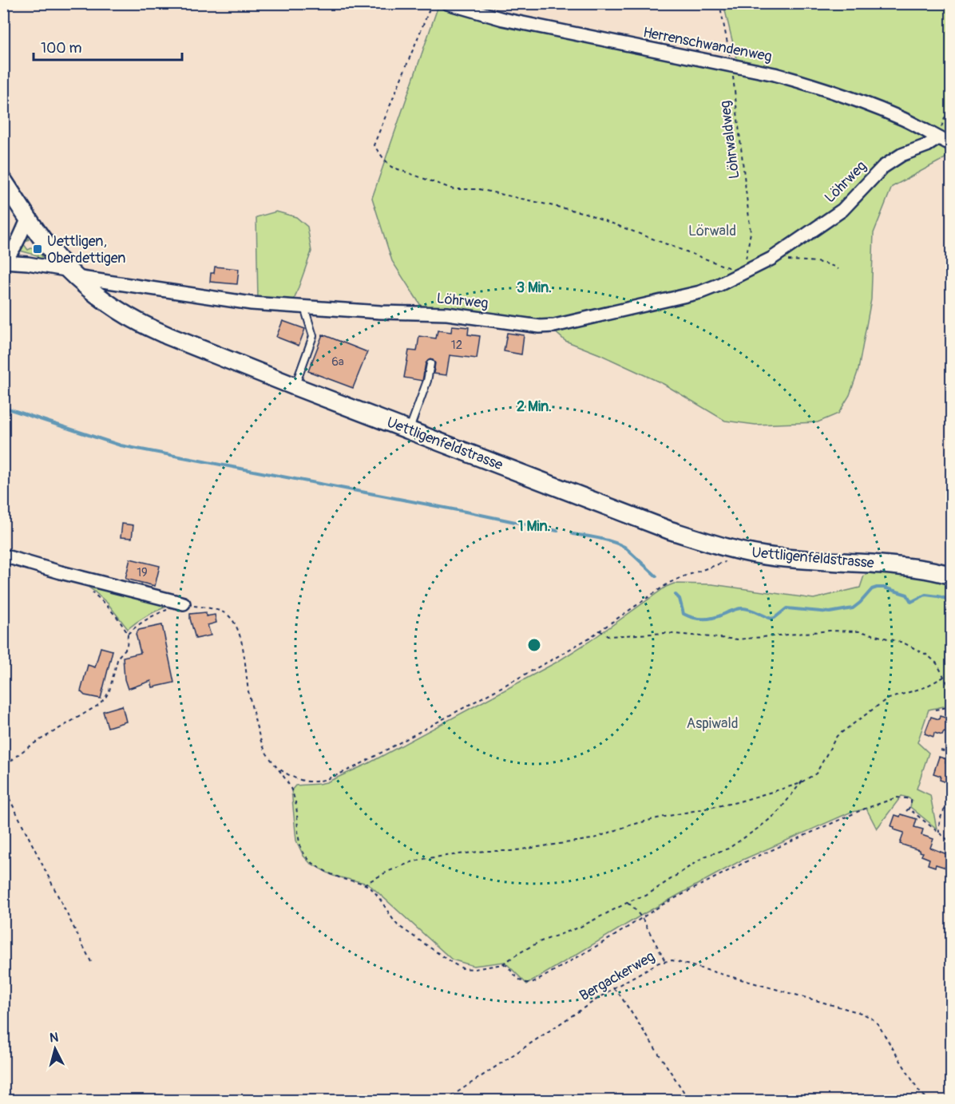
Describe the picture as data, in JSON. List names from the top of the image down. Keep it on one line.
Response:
{"streets":{"main road":["Uettligenfeldstrasse"],"street":["Herrenschwandenweg","Löhrweg"],"path":["Löhrwaldweg","Bergackerweg"]},"crossings":[["Herrenschwandenweg","Löhrwaldweg"],["Herrenschwandenweg","Löhrweg"],["Löhrwaldweg","Löhrweg"],["Löhrweg","Uettligenfeldstrasse"]],"parks":["Lörwald","Aspiwald"],"places":{"transit":["Uettligen, Oberdettigen"]},"house_numbers":["12","6a","19"],"scale_bar":"100 m","north":"top","rings":["3 Min.","2 Min.","1 Min."]}
